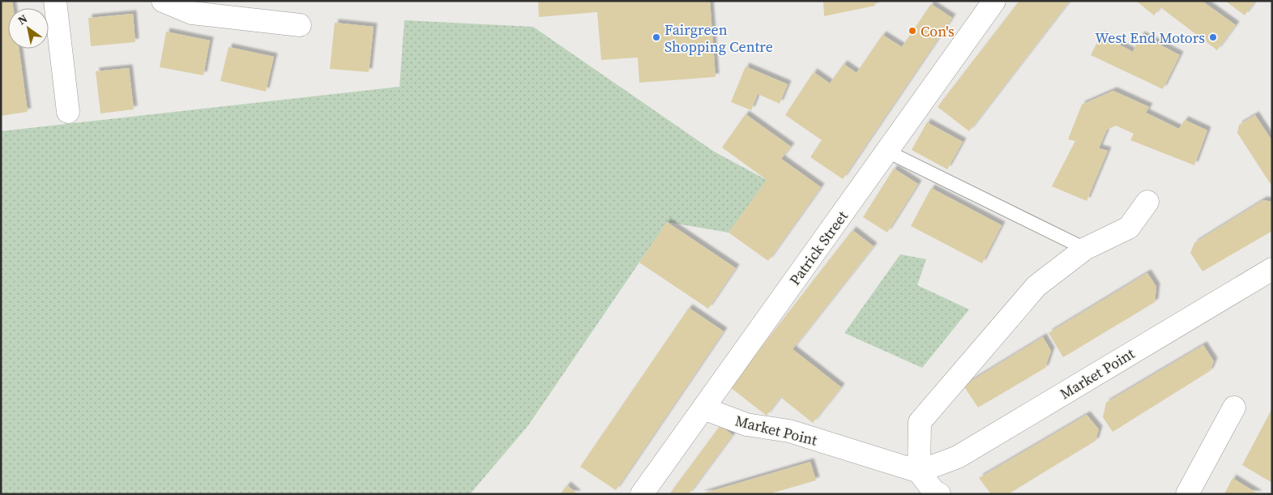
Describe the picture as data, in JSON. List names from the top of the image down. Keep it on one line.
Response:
{"streets":{"street":["Patrick Street","Market Point"]},"crossings":[["Patrick Street","Market Point"]],"places":["Con's","Fairgreen Shopping Centre","West End Motors"],"north":"top left"}
